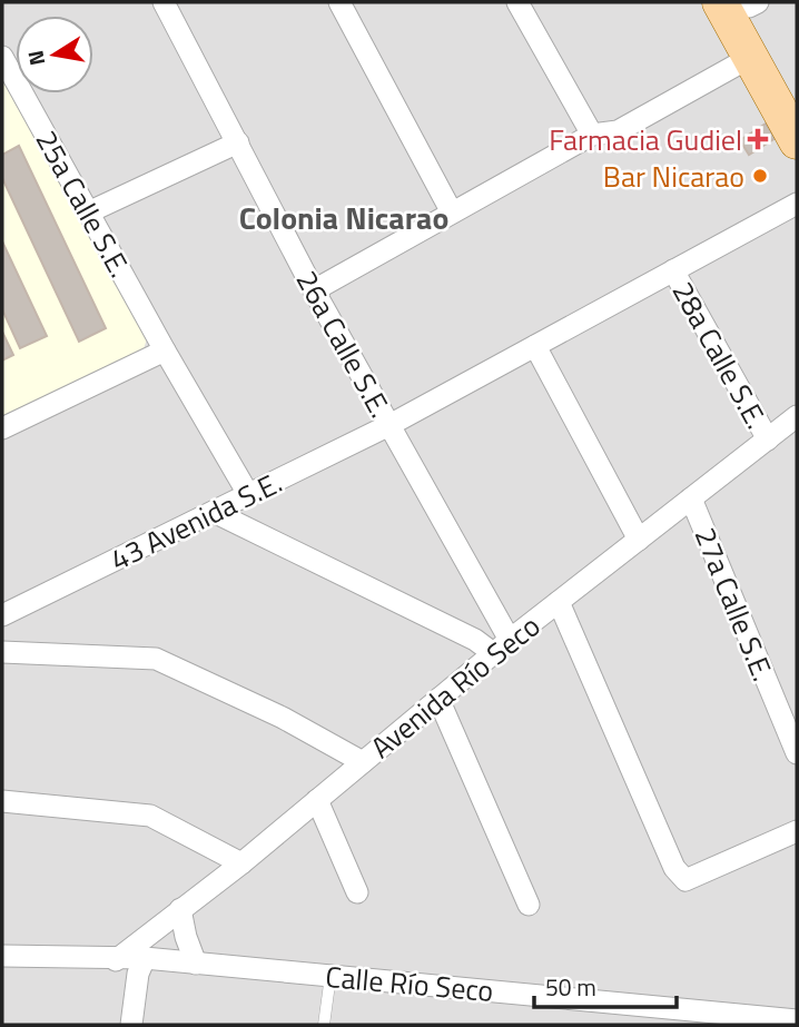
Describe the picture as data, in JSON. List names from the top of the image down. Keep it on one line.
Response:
{"streets":{"street":["25a Calle S.E.","26a Calle S.E.","28a Calle S.E.","43 Avenida S.E.","27a Calle S.E.","Avenida Río Seco","Calle Río Seco"]},"crossings":[["25a Calle S.E.","43 Avenida S.E."],["26a Calle S.E.","43 Avenida S.E."],["26a Calle S.E.","Avenida Río Seco"],["28a Calle S.E.","43 Avenida S.E."],["28a Calle S.E.","Avenida Río Seco"],["27a Calle S.E.","Avenida Río Seco"],["Avenida Río Seco","Calle Río Seco"]],"districts":["Colonia Nicarao"],"places":{"health":["Farmacia Gudiel"],"other":["Bar Nicarao"]},"scale_bar":"50 m","north":"left"}
